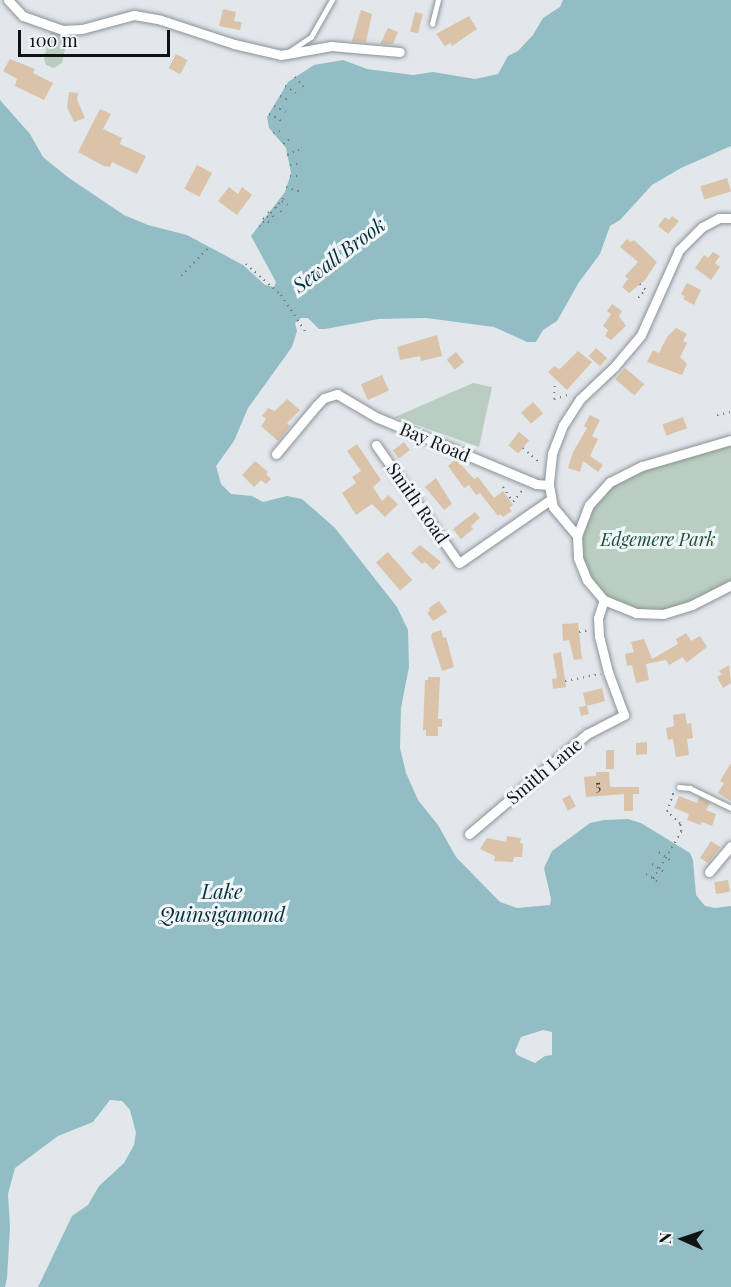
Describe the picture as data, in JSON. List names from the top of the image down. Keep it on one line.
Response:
{"streets":{"street":["Bay Road","Smith Road","Smith Lane"]},"water":["Sewall Brook","Lake Quinsigamond"],"parks":["Edgemere Park"],"house_numbers":["5"],"scale_bar":"100 m","north":"left"}
